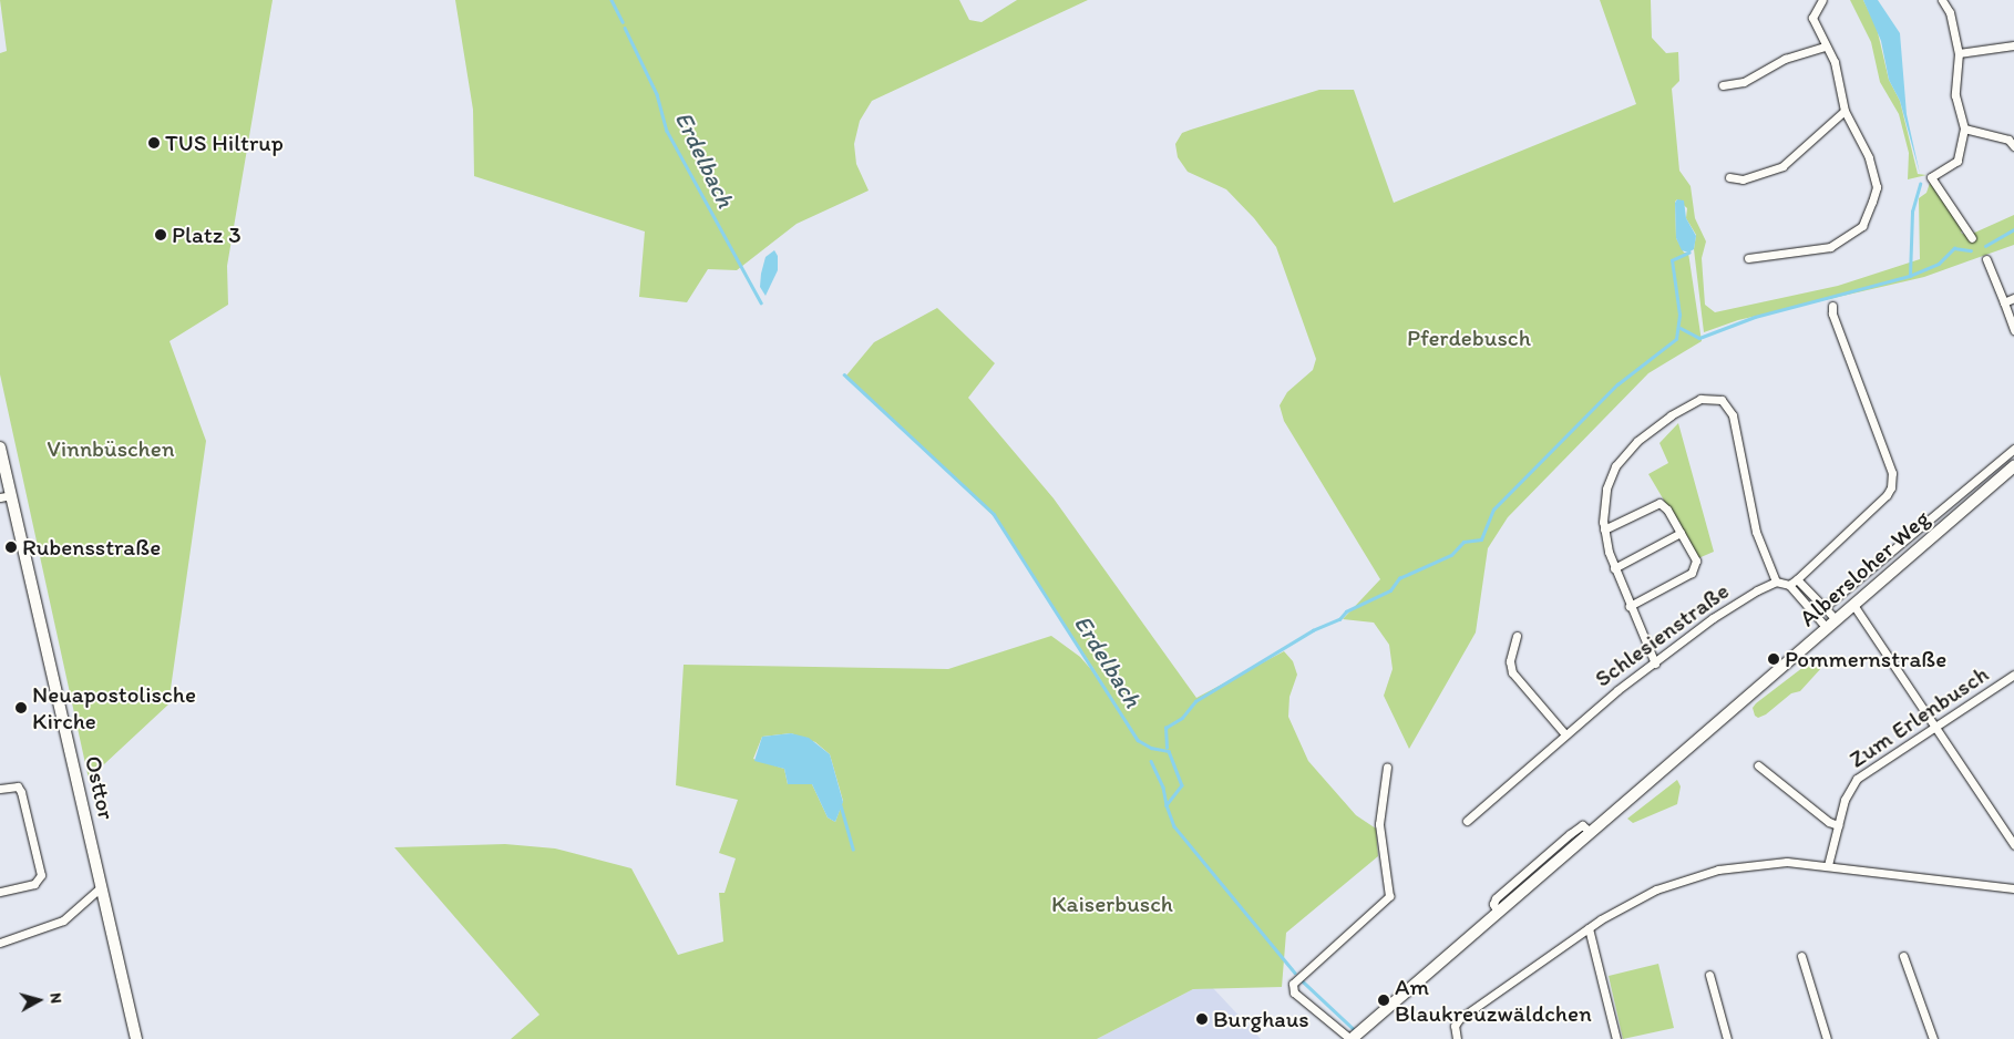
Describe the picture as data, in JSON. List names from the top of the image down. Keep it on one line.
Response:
{"streets":{"main road":["Albersloher Weg","Osttor"],"street":["Schlesienstraße","Zum Erlenbusch"]},"water":["Erdelbach"],"parks":["Pferdebusch","Vinnbüschen","Kaiserbusch"],"places":["TUS Hiltrup","Platz 3","Rubensstraße","Pommernstraße","Neuapostolische Kirche","Am Blaukreuzwäldchen","Burghaus"],"north":"right"}
